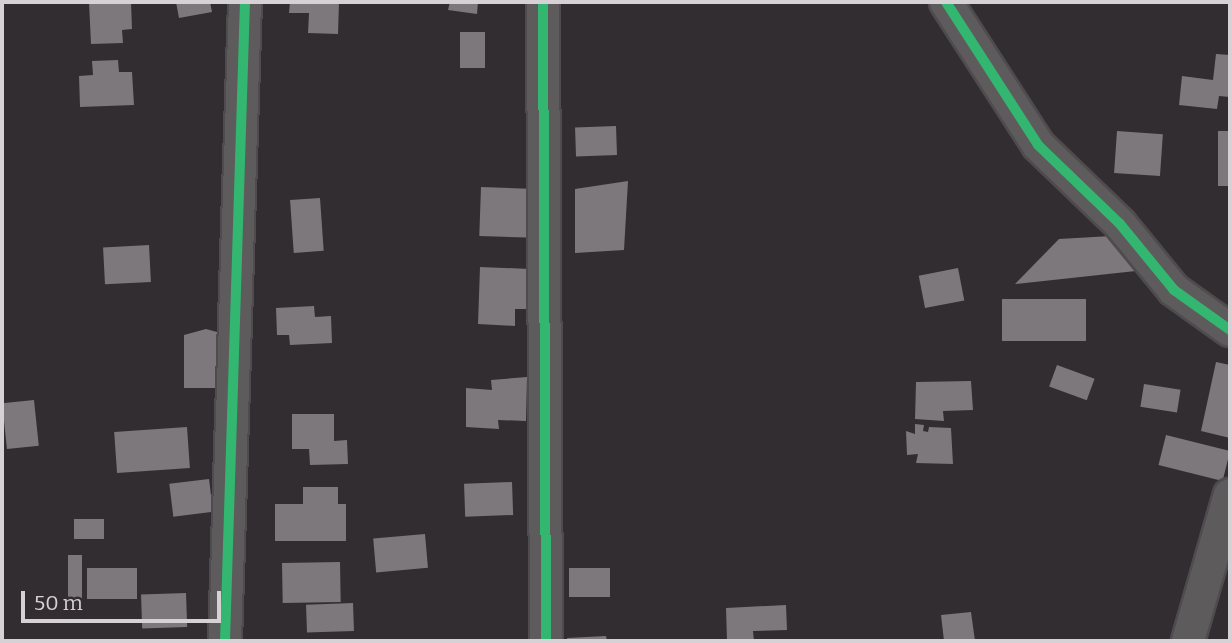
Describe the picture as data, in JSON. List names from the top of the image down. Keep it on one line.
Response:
{"scale_bar":"50 m"}
